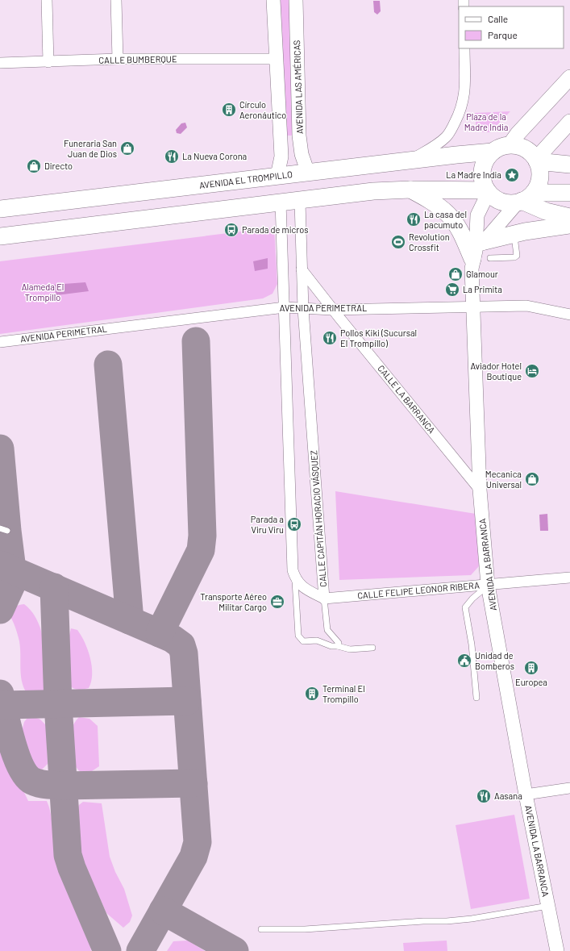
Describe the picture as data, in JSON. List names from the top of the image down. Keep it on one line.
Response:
{"streets":{"main road":["AVENIDA EL TROMPILLO"],"street":["CALLE BUMBERQUE","AVENIDA LAS AMÉRICAS","AVENIDA PERIMETRAL","CALLE LA BARRANCA","CALLE CAPITÁN HORACIO VÁSQUEZ","AVENIDA LA BARRANCA","CALLE FELIPE LEONOR RIBERA"]},"crossings":[["AVENIDA LAS AMÉRICAS","AVENIDA EL TROMPILLO"],["AVENIDA EL TROMPILLO","AVENIDA LA BARRANCA"],["AVENIDA PERIMETRAL","CALLE LA BARRANCA"],["AVENIDA PERIMETRAL","CALLE CAPITÁN HORACIO VÁSQUEZ"],["AVENIDA PERIMETRAL","AVENIDA LA BARRANCA"],["CALLE LA BARRANCA","CALLE CAPITÁN HORACIO VÁSQUEZ"],["CALLE LA BARRANCA","AVENIDA LA BARRANCA"],["CALLE CAPITÁN HORACIO VÁSQUEZ","CALLE FELIPE LEONOR RIBERA"],["AVENIDA LA BARRANCA","CALLE FELIPE LEONOR RIBERA"]],"parks":["Plaza de la Madre India","Alameda El Trompillo"],"places":{"building":["Círculo Aeronáutico","Europea","Terminal El Trompillo"],"shop":["Funeraria San Juan de Dios","Directo","Glamour","Mecanica Universal"],"restaurant":["La Nueva Corona","La casa del pacumuto","Pollos Kiki (Sucursal El Trompillo)","Aasana"],"place":["La Madre India"],"bus stop":["Parada de micros","Parada a Viru Viru"],"sports":["Revolution Crossfit"],"supermarket":["La Primita"],"hotel":["Aviador Hotel Boutique"],"office":["Transporte Aéreo Militar Cargo"],"public building":["Unidad de Bomberos"]},"legend":["Calle","Parque"]}
